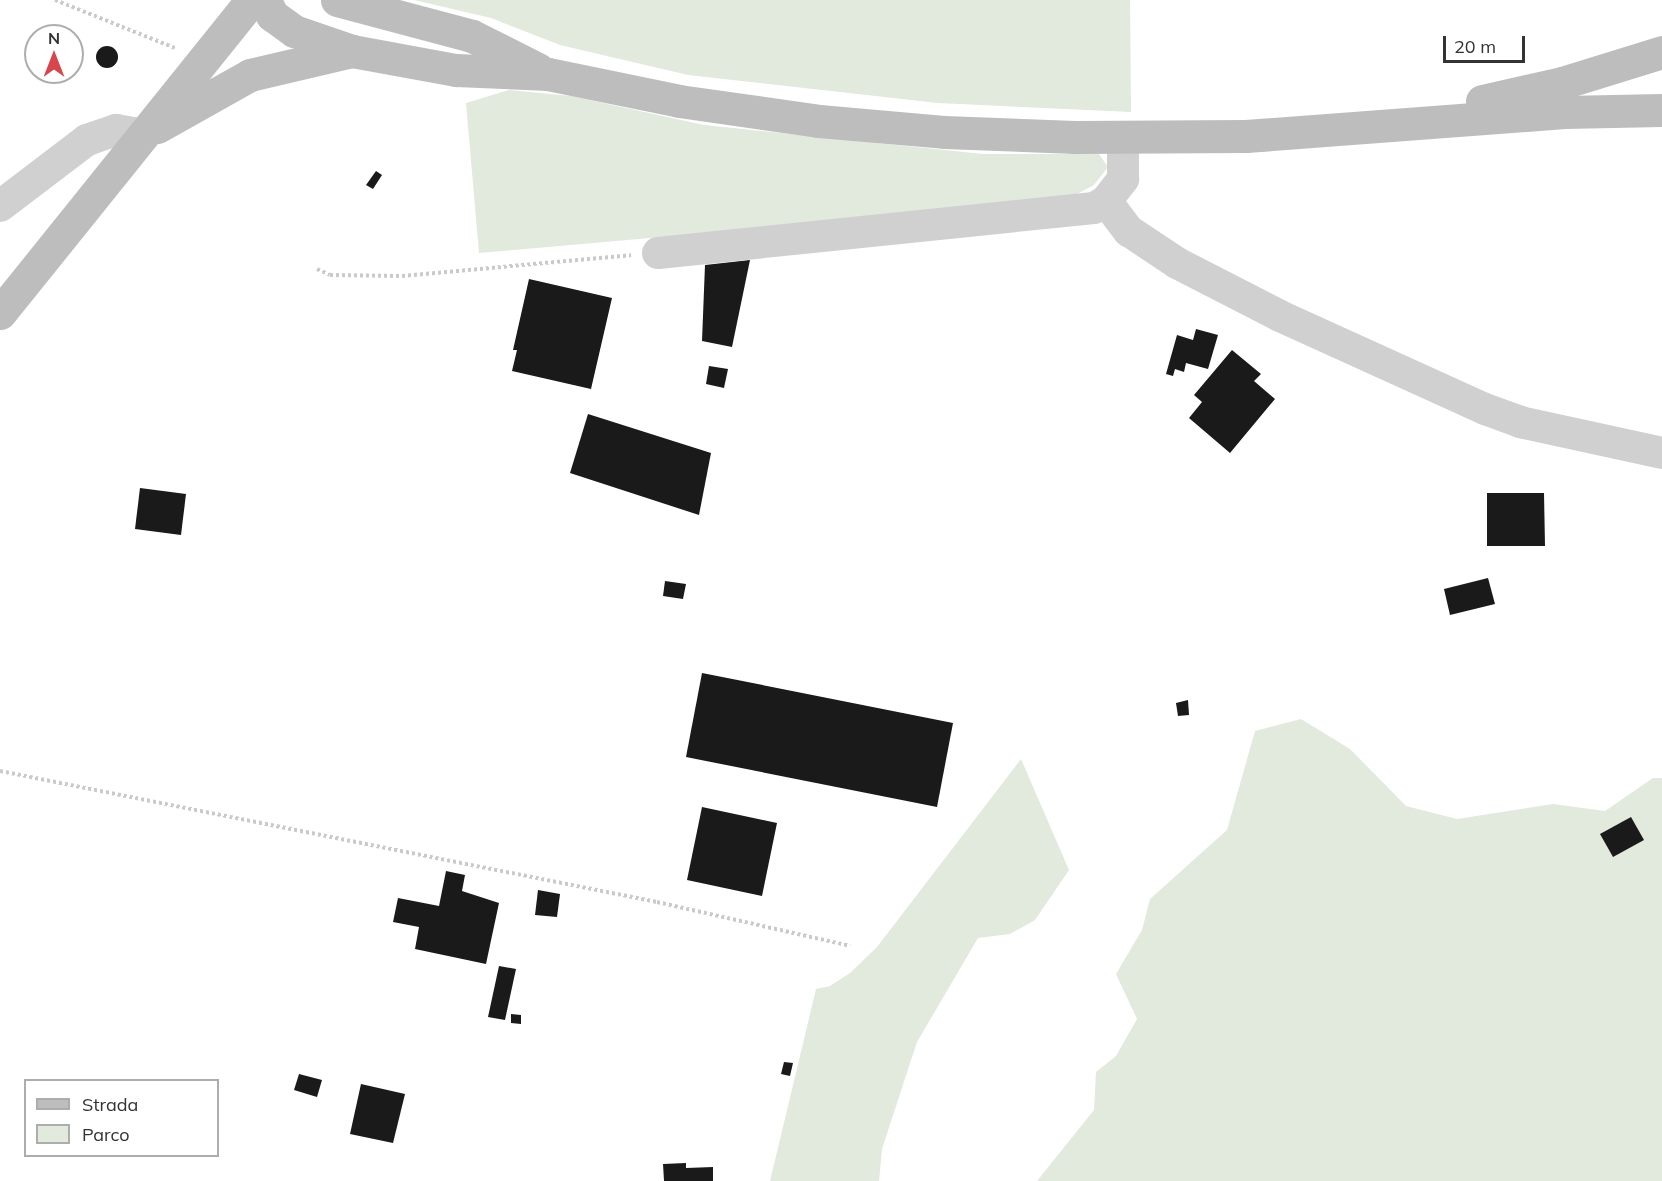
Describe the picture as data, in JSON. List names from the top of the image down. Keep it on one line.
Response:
{"legend":["Strada","Parco"],"scale_bar":"20 m","north":"top"}
